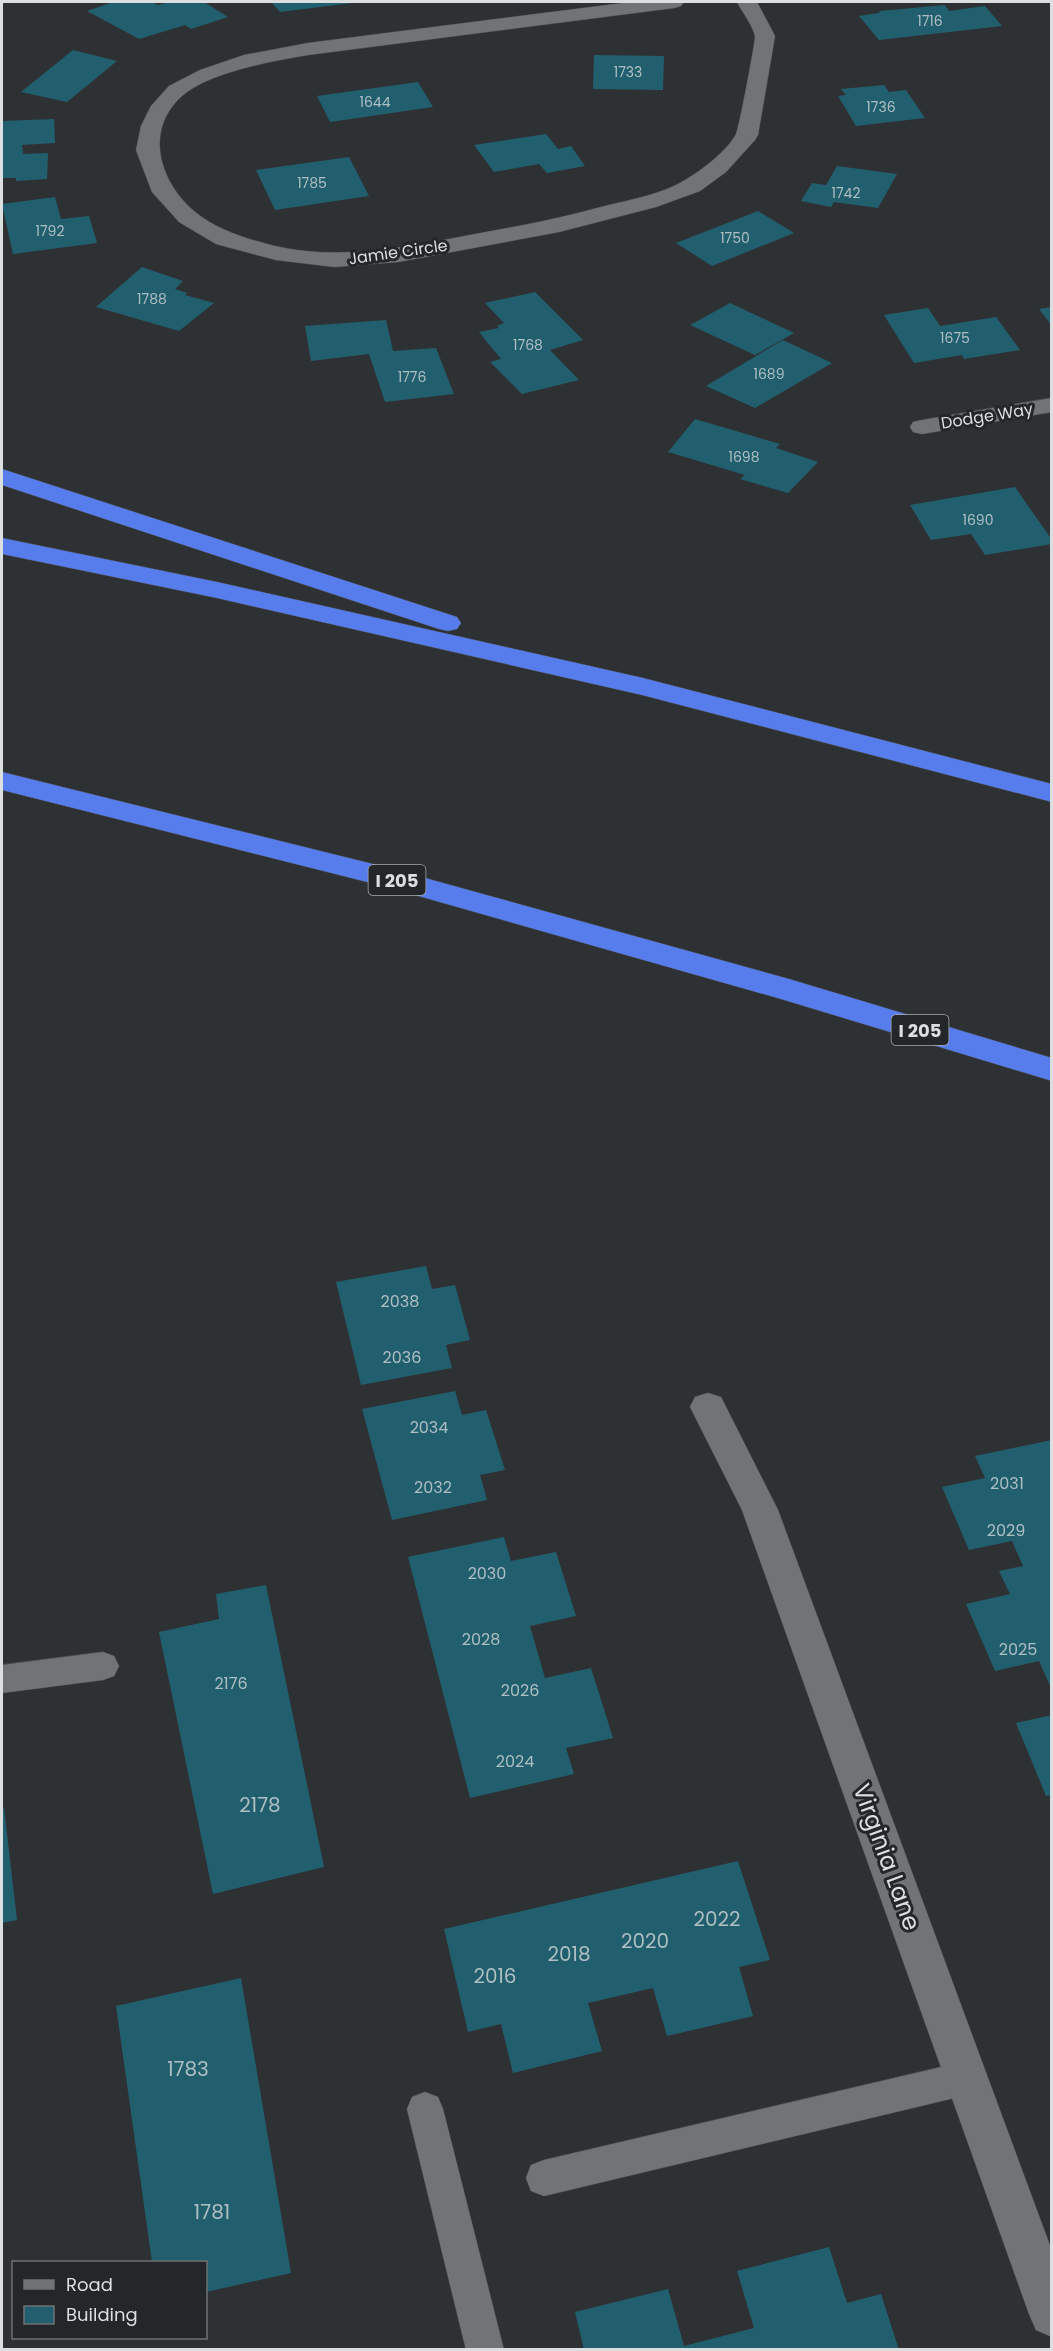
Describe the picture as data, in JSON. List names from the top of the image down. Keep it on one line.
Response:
{"streets":{"highway":["I 205"],"street":["Jamie Circle","Dodge Way","Virginia Lane"]},"house_numbers":["1716","1733","1644","1736","1785","1742","1792","1750","1788","1675","1768","1689","1776","1698","1690","2038","2036","2034","2031","2032","2029","2030","2028","2025","2176","2026","2024","2178","2022","2020","2018","2016","1783","1781"],"legend":["Road","Building"]}
